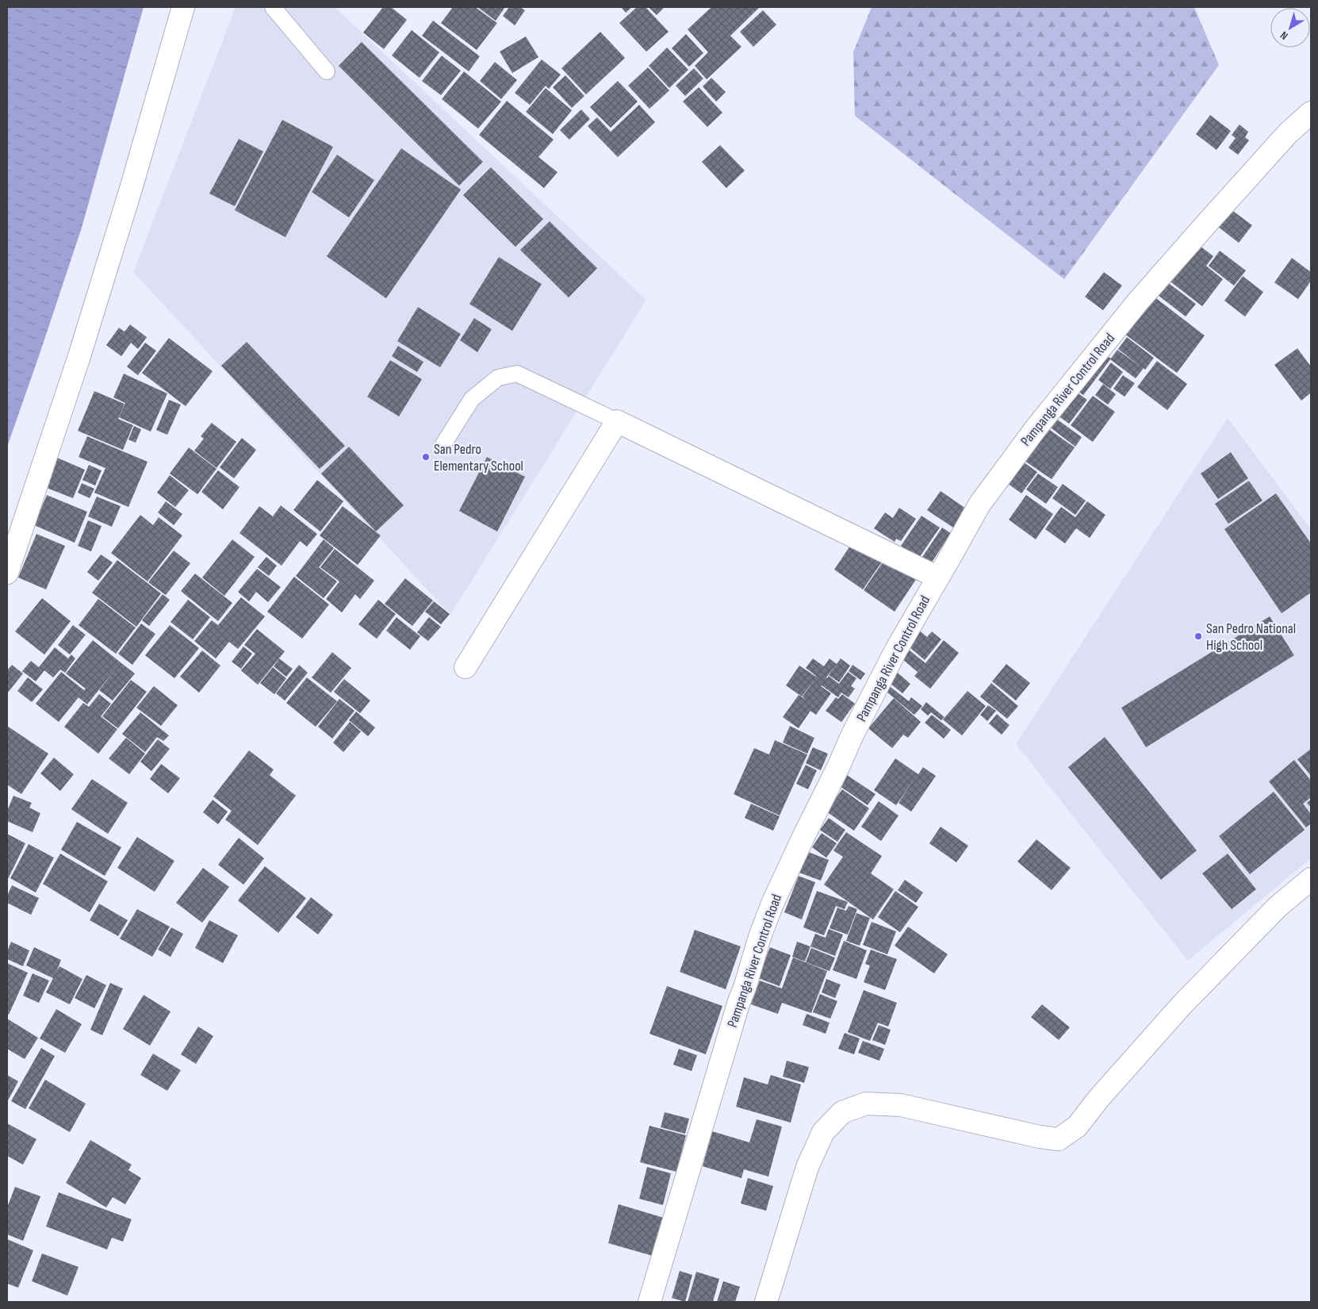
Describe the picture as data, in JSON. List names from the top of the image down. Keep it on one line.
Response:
{"streets":{"street":["Pampanga River Control Road"]},"places":["San Pedro Elementary School","San Pedro National High School"],"north":"bottom left"}
